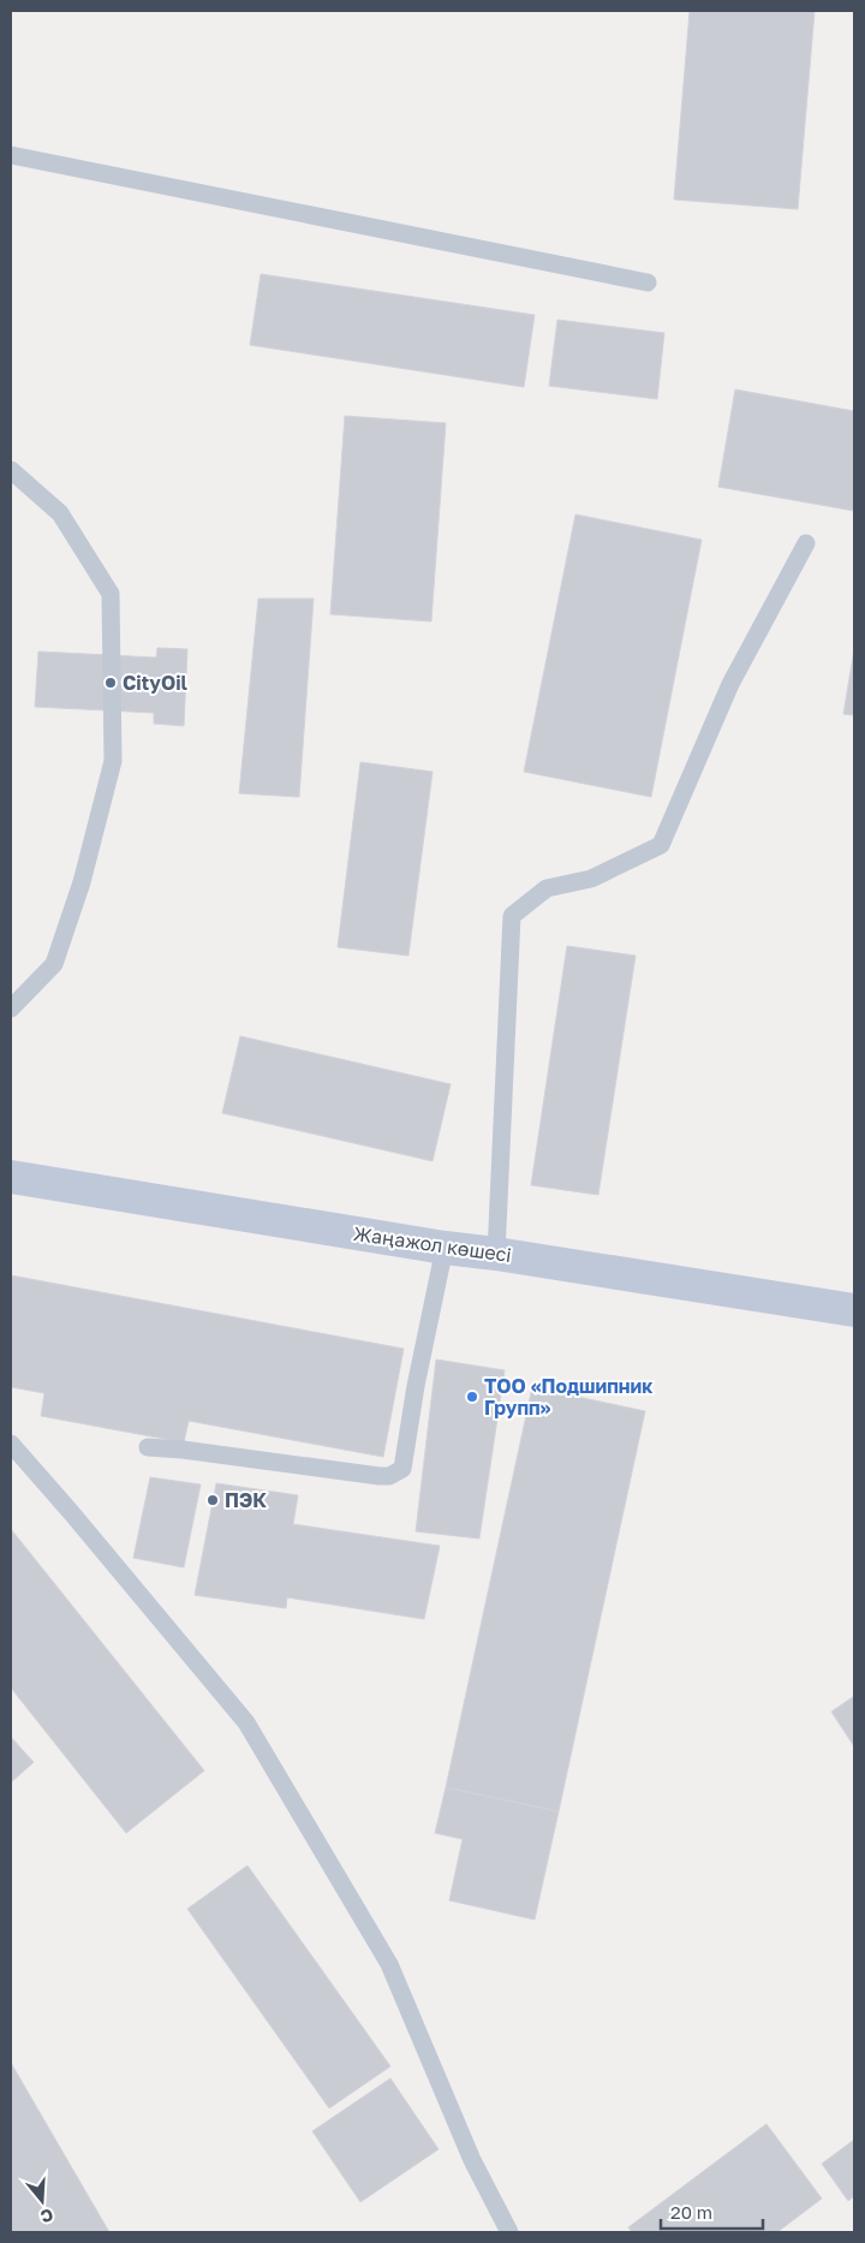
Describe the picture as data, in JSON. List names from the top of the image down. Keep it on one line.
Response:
{"streets":{"main road":["Жаңажол көшесі"]},"places":["CityOil","ТОО «Подшипник Групп»","ПЭК"],"scale_bar":"20 m","north":"bottom"}
